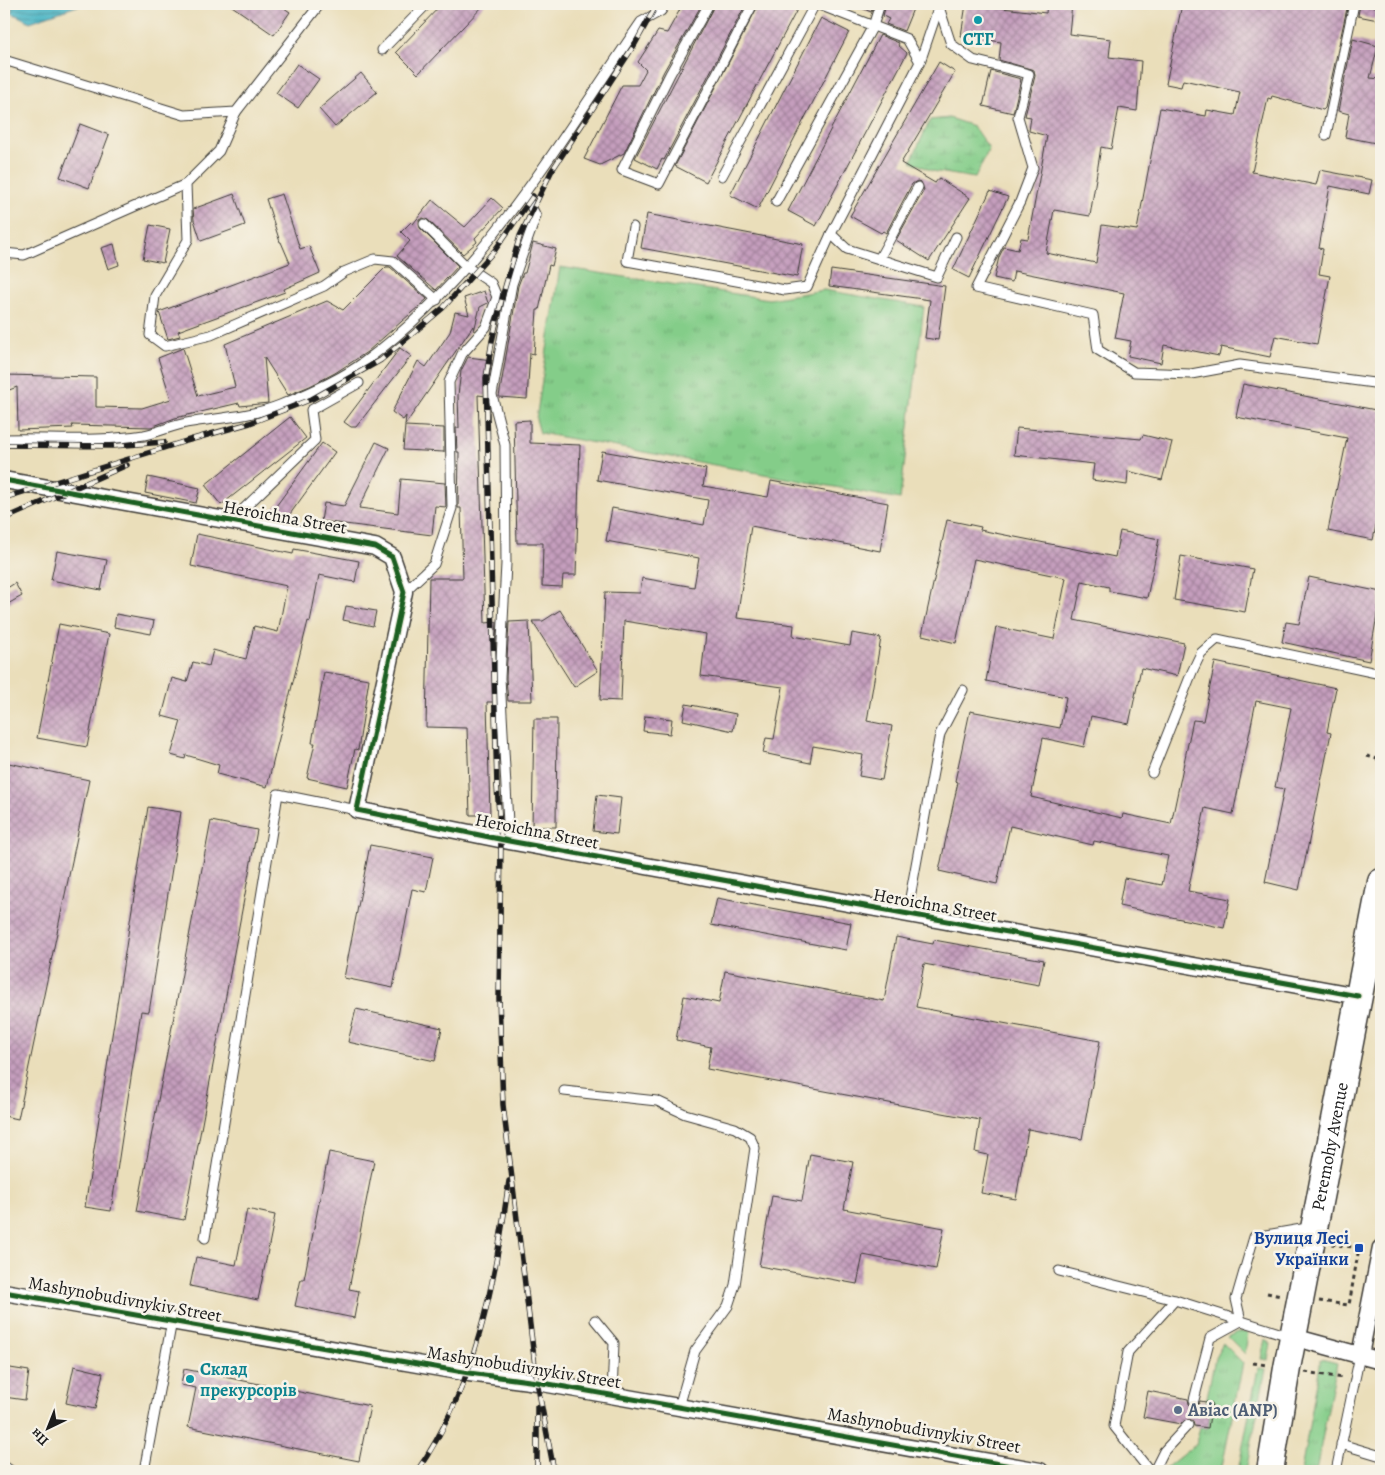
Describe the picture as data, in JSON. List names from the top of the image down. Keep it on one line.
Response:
{"streets":{"main road":["Peremohy Avenue"],"street":["Heroichna Street","Mashynobudivnykiv Street"]},"crossings":[["Heroichna Street","Peremohy Avenue"]],"places":{"other":["СТГ","Склад прекурсорів","Авіас (ANP)"],"transit":["Вулиця Лесі Українки"]},"north":"bottom left"}
